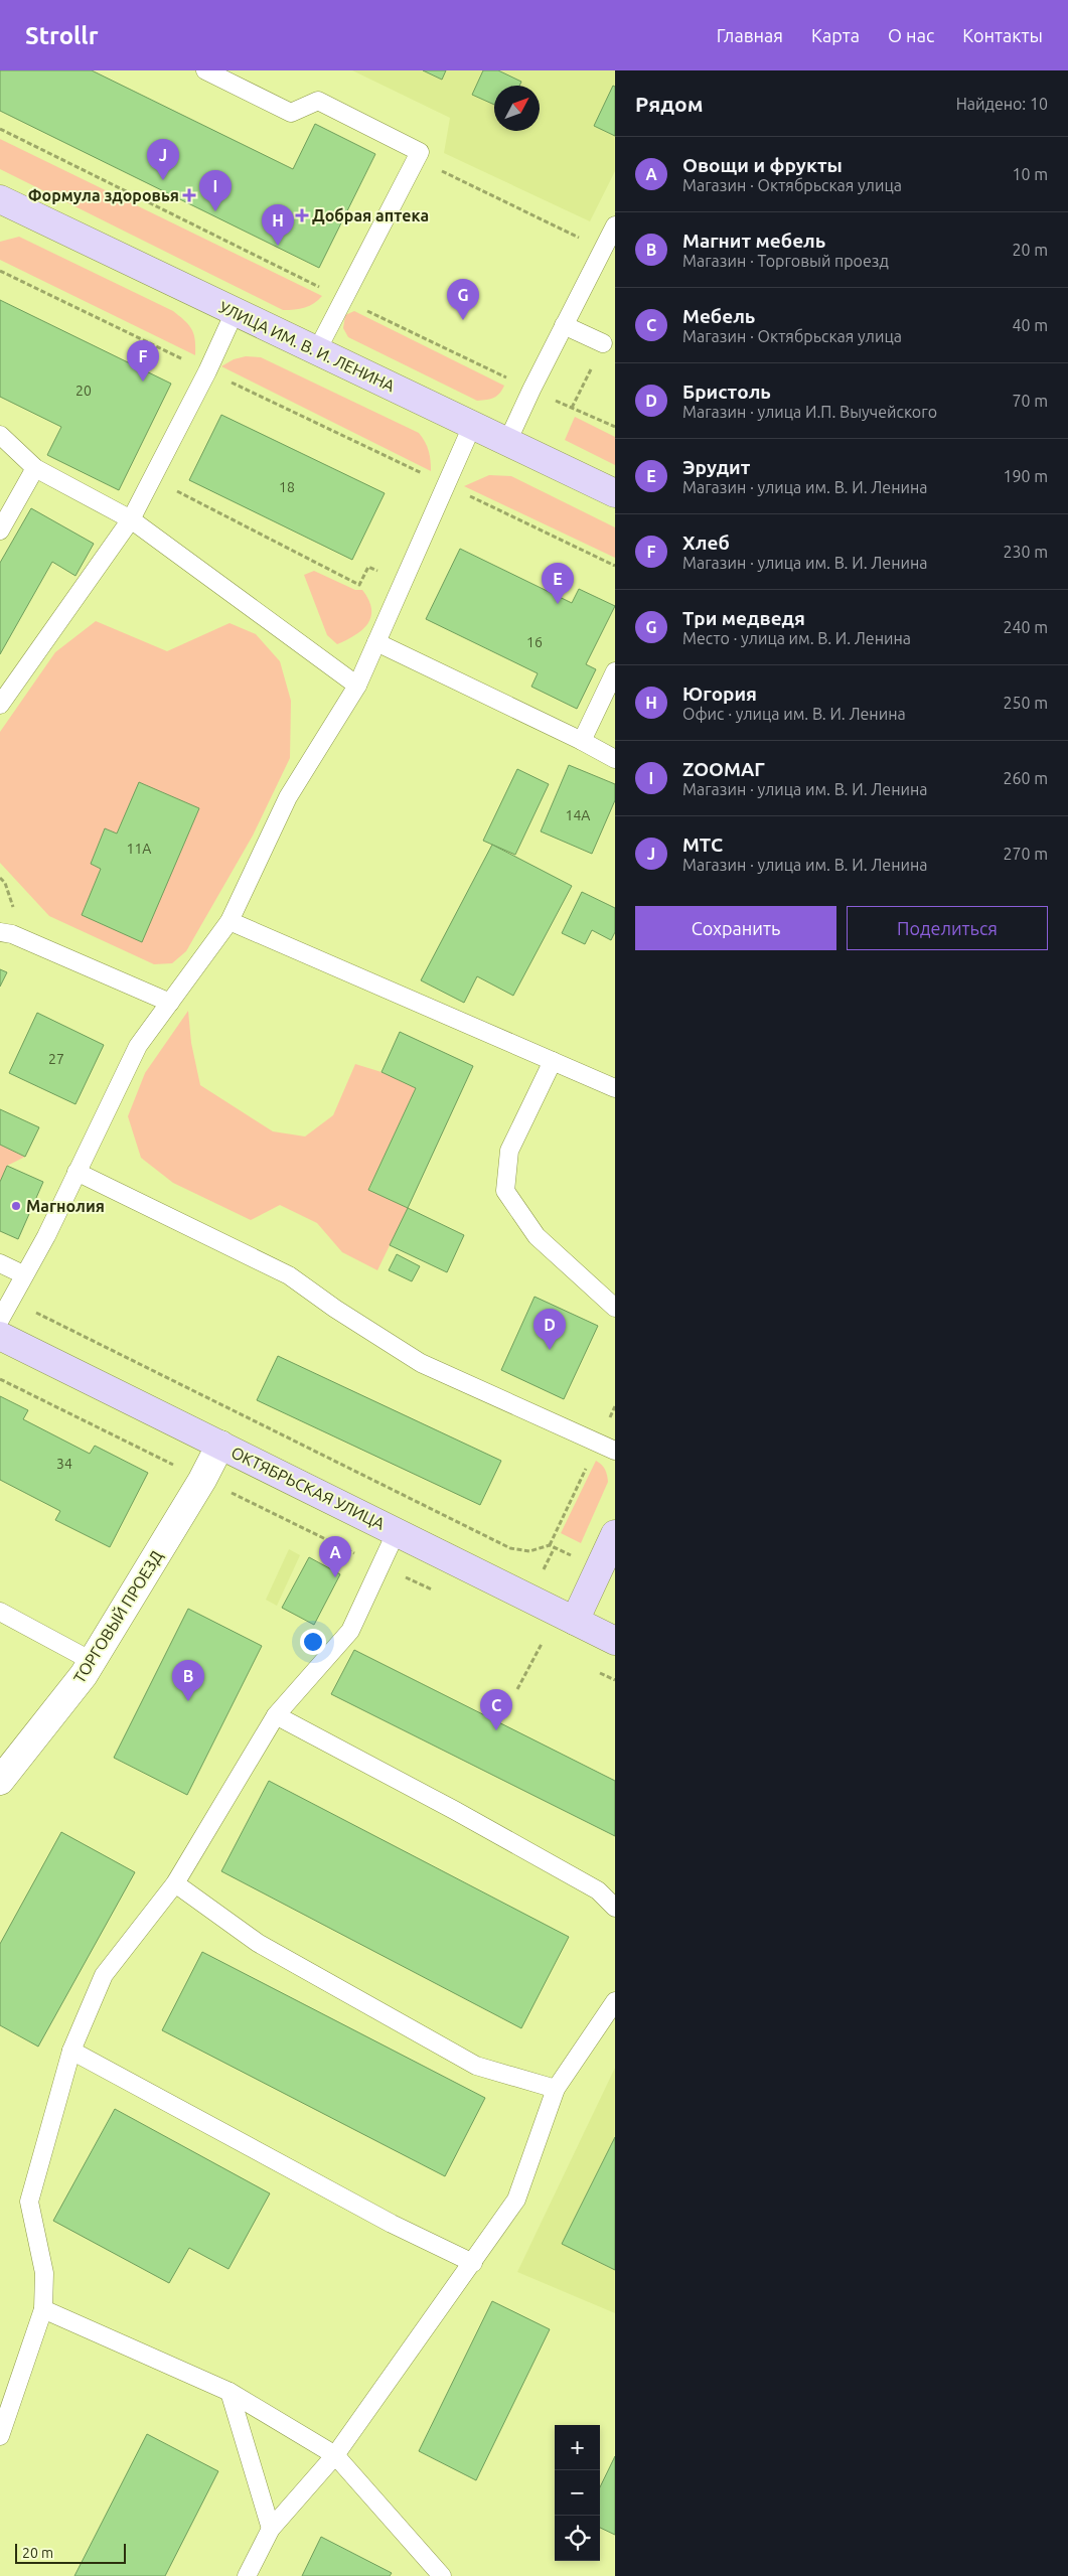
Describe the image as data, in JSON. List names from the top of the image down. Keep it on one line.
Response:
{"streets":{"main road":["УЛИЦА ИМ. В. И. ЛЕНИНА","ОКТЯБРЬСКАЯ УЛИЦА"],"street":["ТОРГОВЫЙ ПРОЕЗД"]},"crossings":[["ОКТЯБРЬСКАЯ УЛИЦА","ТОРГОВЫЙ ПРОЕЗД"]],"places":{"health":["Формула здоровья","Добрая аптека"],"other":["Магнолия"]},"house_numbers":["20","18","16","14А","11А","27","34"],"scale_bar":"20 m","north":"top right","page":{"header":"Strollr","nav":["Главная","Карта","О нас","Контакты"],"heading":["Рядом","Найдено: 10"],"list":[{"mark":"A","name":"Овощи и фрукты","note":"Магазин · Октябрьская улица","value":"10 m"},{"mark":"B","name":"Магнит мебель","note":"Магазин · Торговый проезд","value":"20 m"},{"mark":"C","name":"Мебель","note":"Магазин · Октябрьская улица","value":"40 m"},{"mark":"D","name":"Бристоль","note":"Магазин · улица И.П. Выучейского","value":"70 m"},{"mark":"E","name":"Эрудит","note":"Магазин · улица им. В. И. Ленина","value":"190 m"},{"mark":"F","name":"Хлеб","note":"Магазин · улица им. В. И. Ленина","value":"230 m"},{"mark":"G","name":"Три медведя","note":"Место · улица им. В. И. Ленина","value":"240 m"},{"mark":"H","name":"Югория","note":"Офис · улица им. В. И. Ленина","value":"250 m"},{"mark":"I","name":"ZOOМАГ","note":"Магазин · улица им. В. И. Ленина","value":"260 m"},{"mark":"J","name":"МТС","note":"Магазин · улица им. В. И. Ленина","value":"270 m"}],"pins":["J","I","H","G","F","E","D","A","B","C"],"buttons":["Сохранить","Поделиться"],"map_buttons":["+","−"],"scale":"20 m"}}
